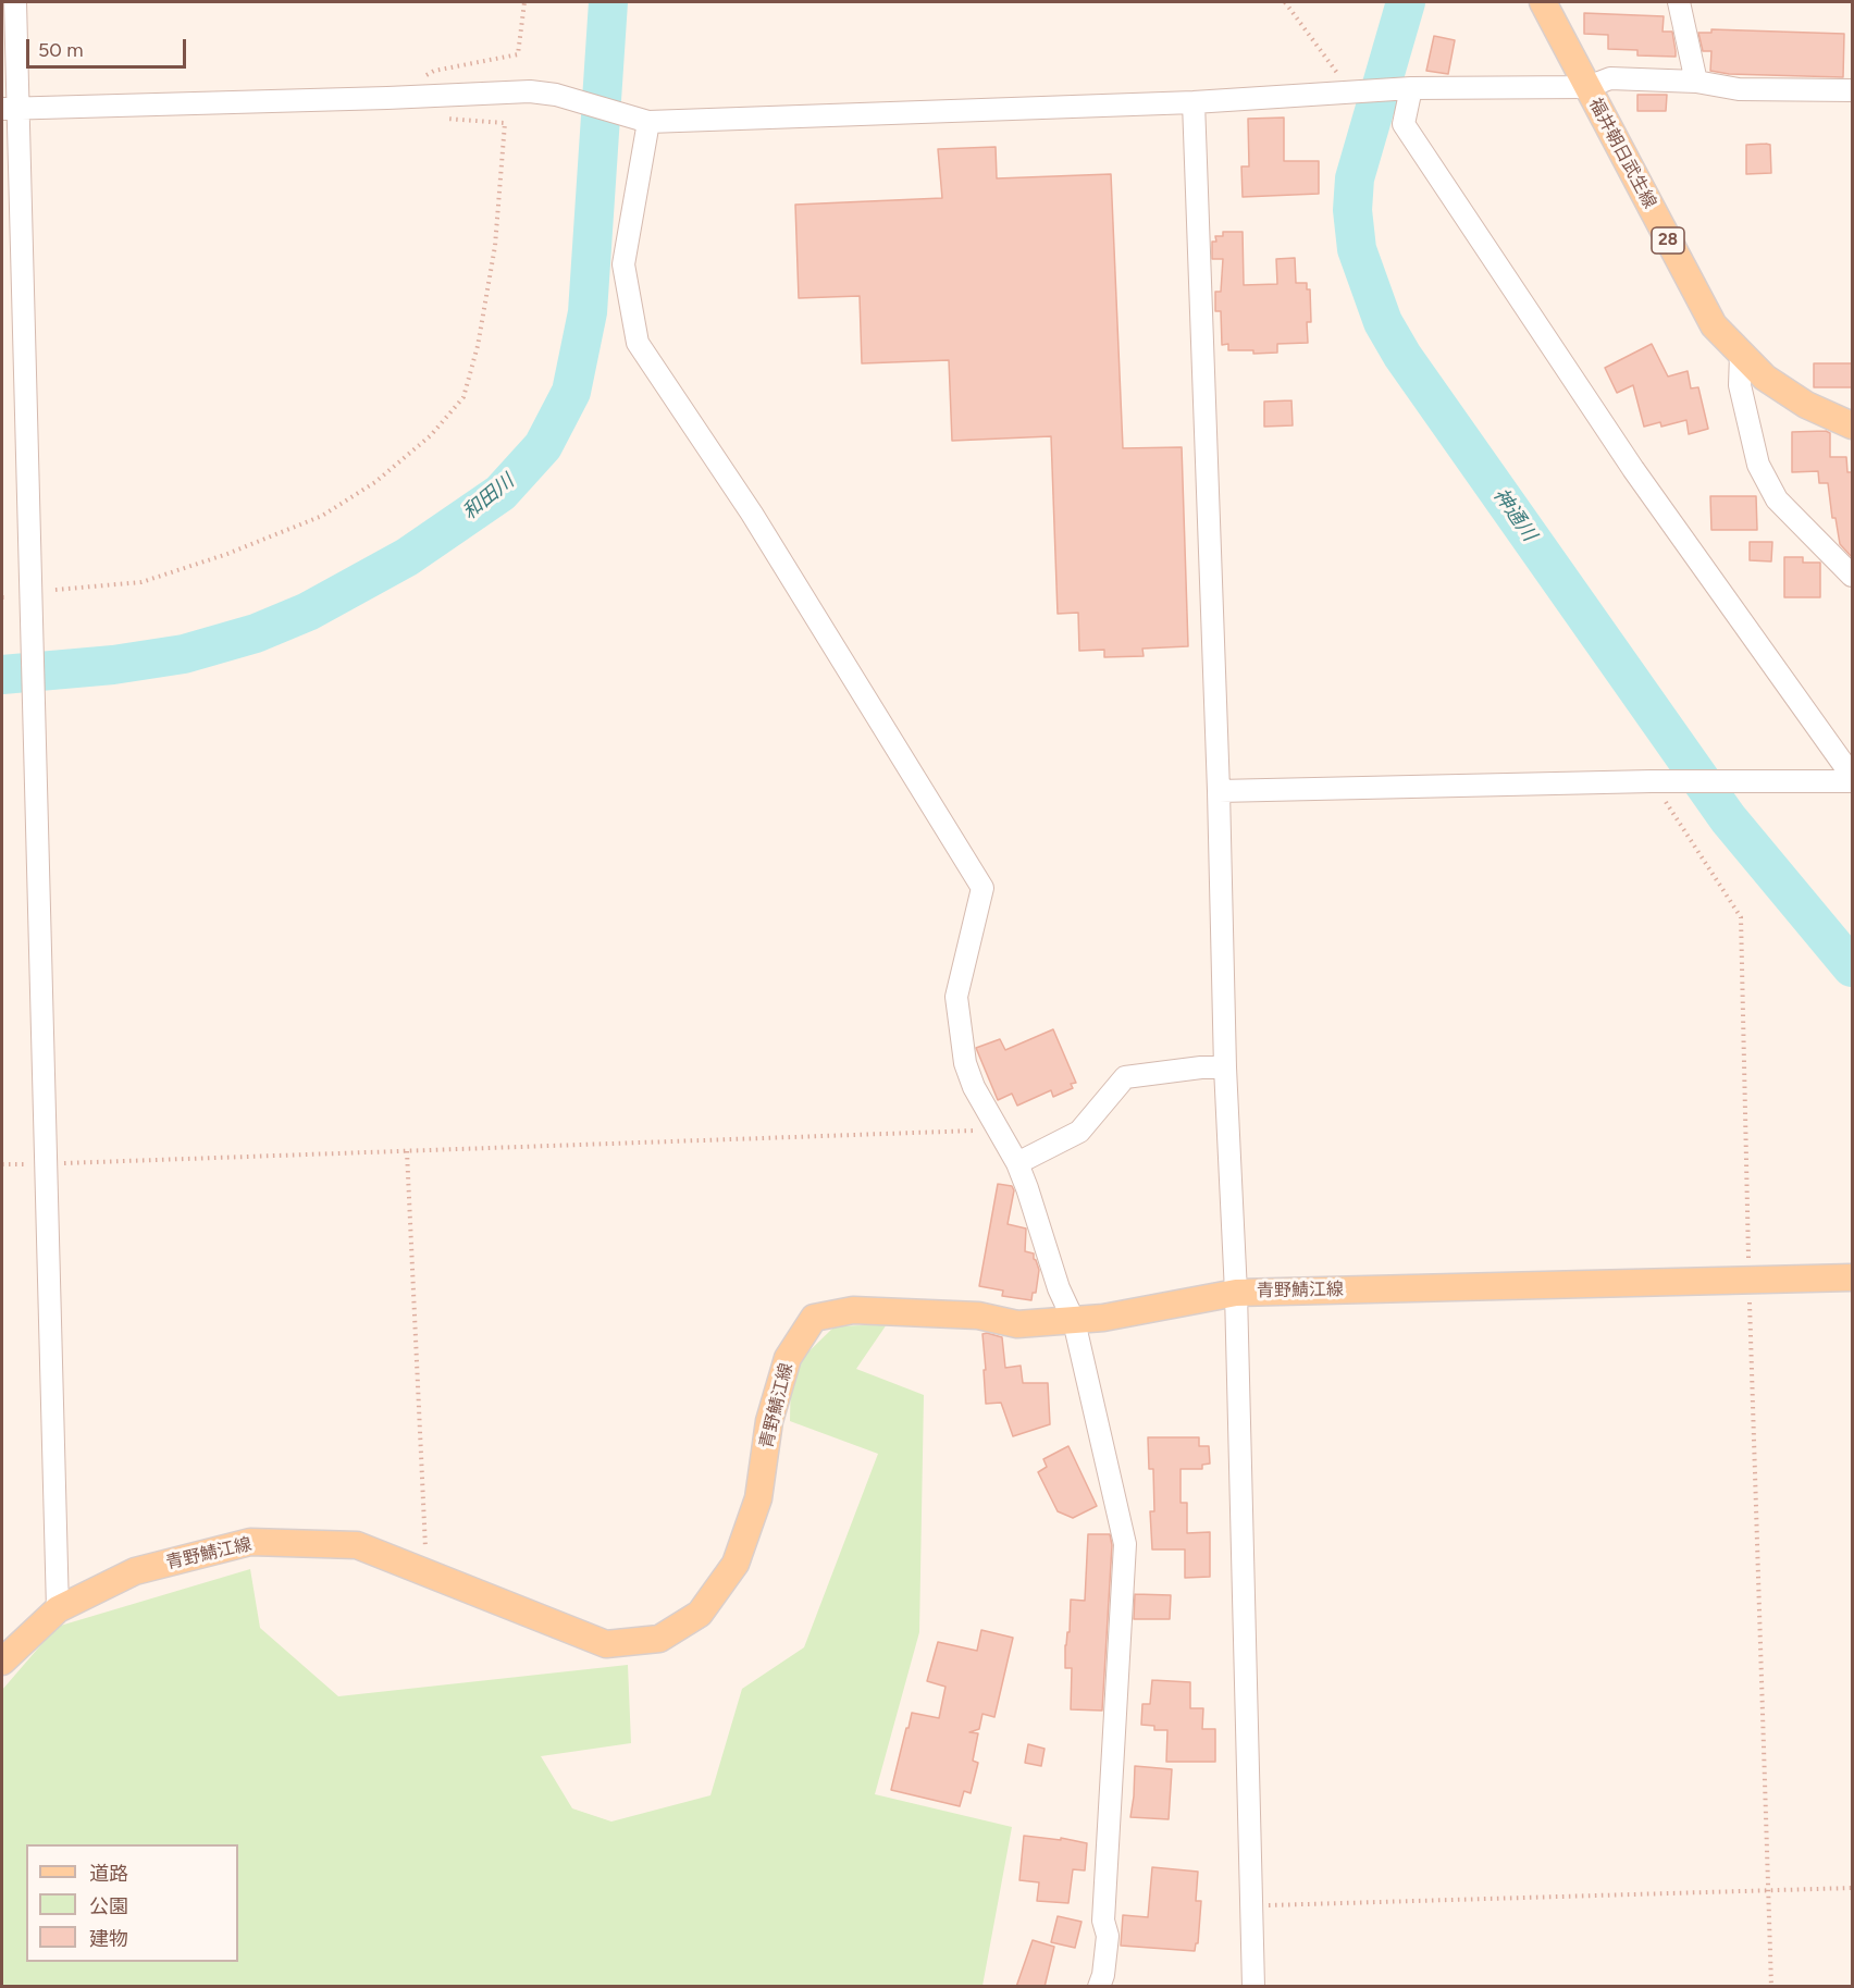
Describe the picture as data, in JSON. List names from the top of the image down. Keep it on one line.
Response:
{"streets":{"main road":["福井朝日武生線","28","青野鯖江線"]},"water":["和田川","神通川"],"legend":["道路","公園","建物"],"scale_bar":"50 m"}
